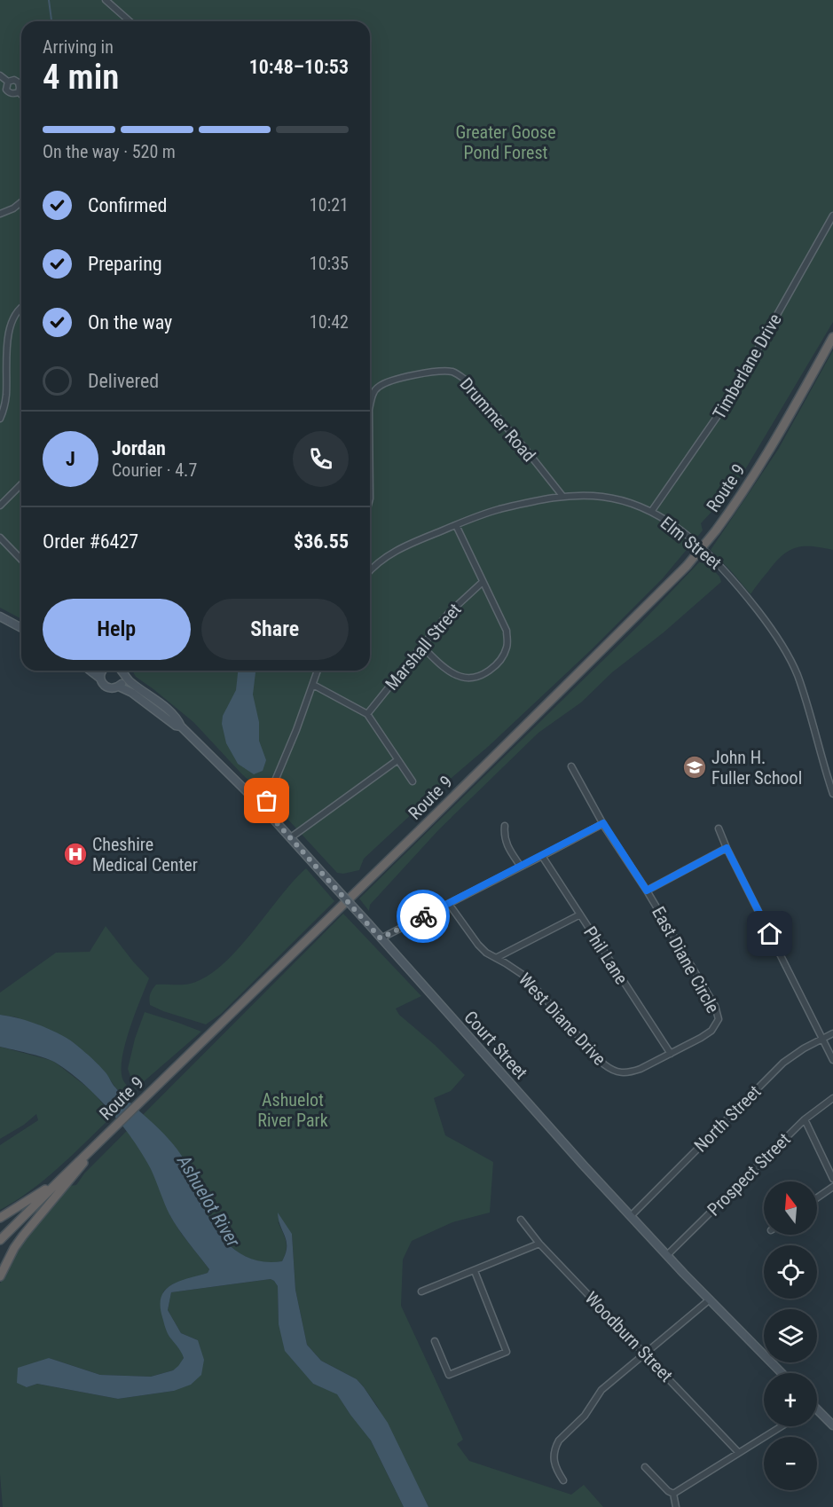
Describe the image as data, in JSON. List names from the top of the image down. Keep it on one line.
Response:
{"streets":{"highway":["Route 9"],"main road":["Court Street"],"street":["Timberlane Drive","Drummer Road","Elm Street","Marshall Street","Phil Lane","East Diane Circle","West Diane Drive","North Street","Prospect Street","Woodburn Street"]},"crossings":[["Timberlane Drive","Elm Street"],["Drummer Road","Elm Street"],["Phil Lane","East Diane Circle"],["Phil Lane","West Diane Drive"],["East Diane Circle","West Diane Drive"],["Court Street","North Street"],["Court Street","Prospect Street"]],"water":["Ashuelot River"],"parks":["Greater Goose Pond Forest","Ashuelot River Park"],"places":{"school or university":["John H. Fuller School"],"hospital":["Cheshire Medical Center"]},"north":"top","page":{"heading":["4 min","Arriving in","10:48–10:53"],"panel":["Jordan","Courier · 4.7","Order #6427","$36.55"],"bar":"On the way · 520 m","list":[["Confirmed","10:21"],["Preparing","10:35"],["On the way","10:42"],"Delivered"],"round":"J","buttons":["Help","Share"],"map_buttons":["+","−"]}}
